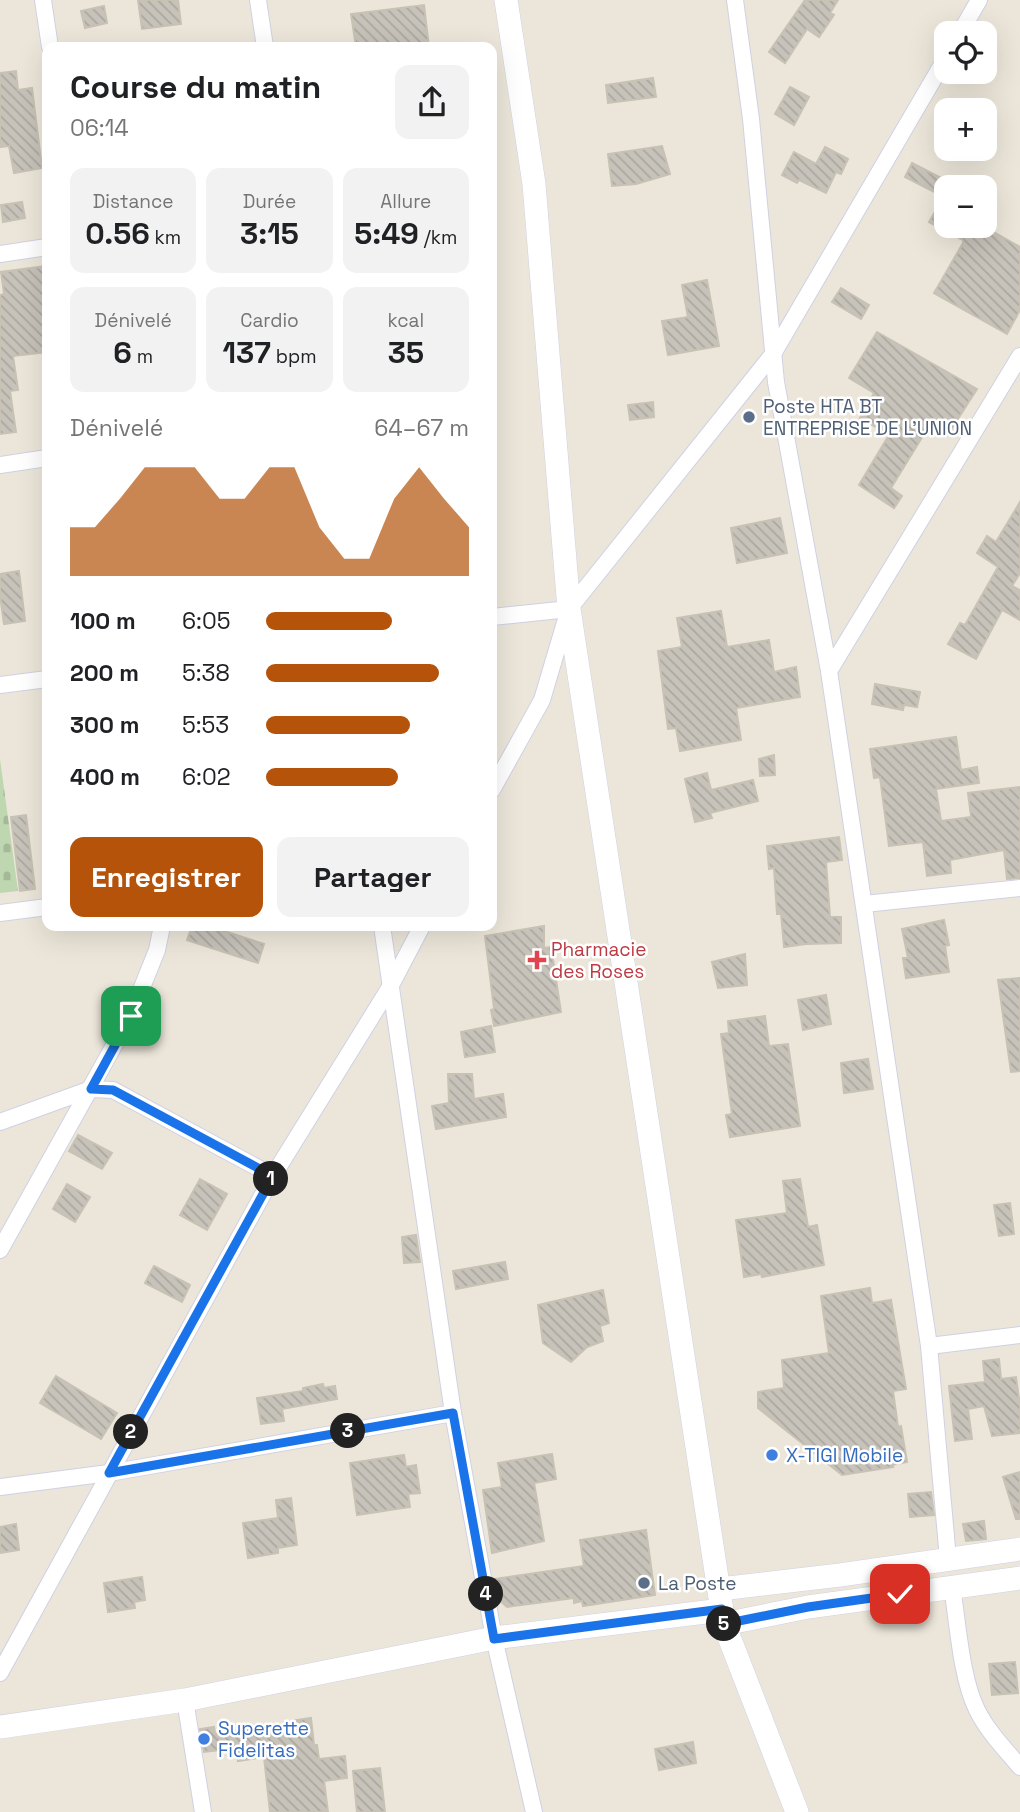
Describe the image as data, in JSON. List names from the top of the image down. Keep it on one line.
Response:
{"places":{"other":["Poste HTA BT ENTREPRISE DE L'UNION","X-TIGI Mobile","La Poste","Superette Fidelitas"],"health":["Pharmacie des Roses"]},"page":{"map_buttons":["+","−"],"heading":["Course du matin","06:14"],"stats":[["Distance","0.56 km"],["Durée","3:15"],["Allure","5:49 /km"],["Dénivelé","6 m"],["Cardio","137 bpm"],["kcal","35"]],"chart":["Dénivelé","64–67 m"],"list":[{"name":"100 m","note":"6:05"},{"name":"200 m","note":"5:38"},{"name":"300 m","note":"5:53"},{"name":"400 m","note":"6:02"}],"buttons":["Enregistrer","Partager"],"pins":["1","3","2","4","5"]}}
